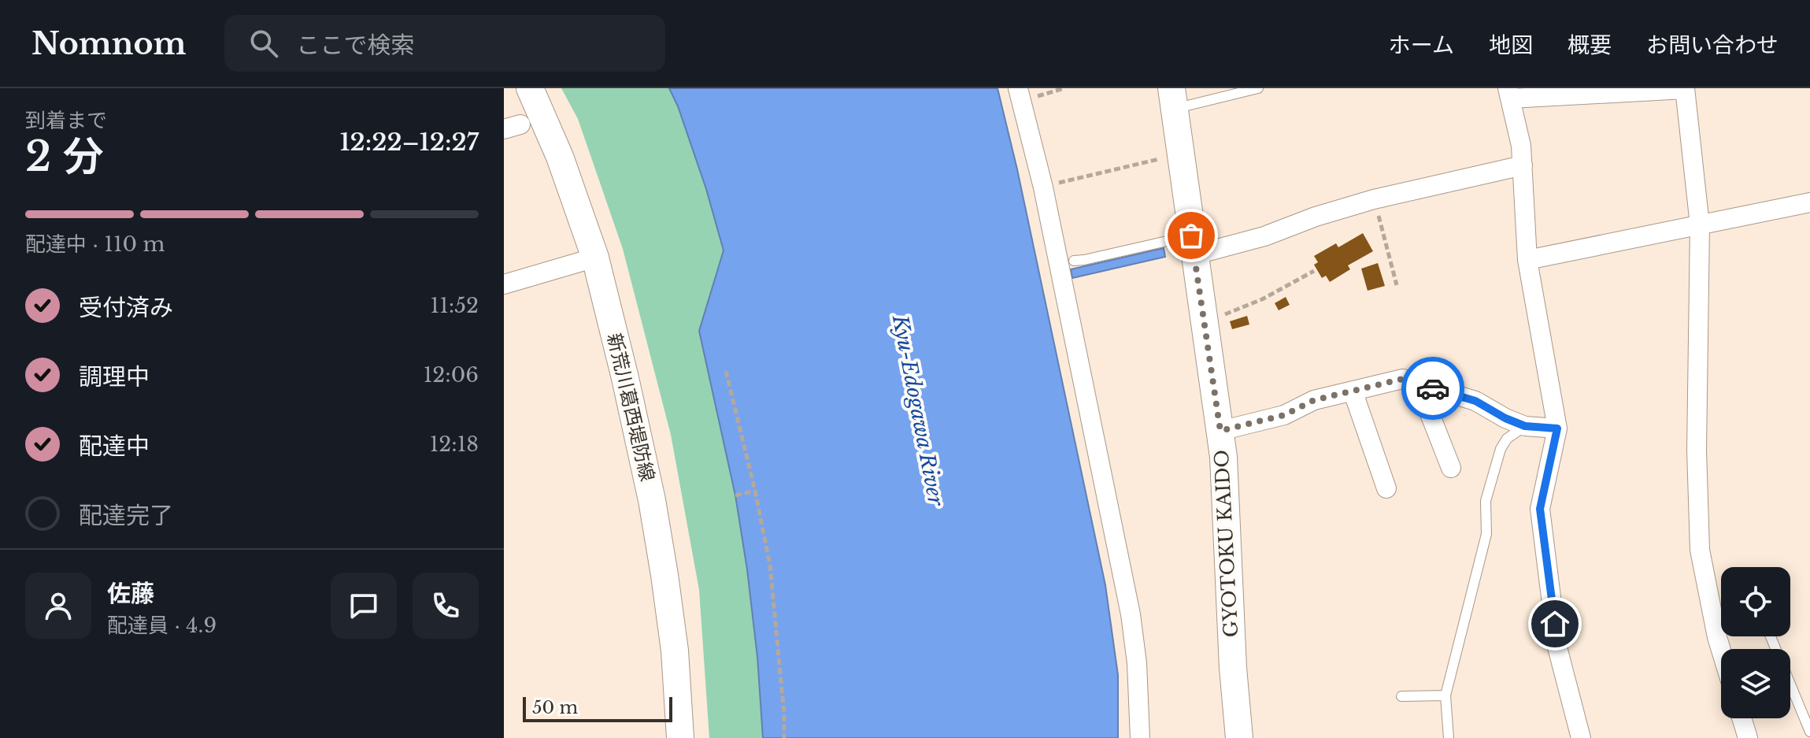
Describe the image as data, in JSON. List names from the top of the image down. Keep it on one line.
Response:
{"streets":{"main road":["新荒川葛西堤防線","GYOTOKU KAIDO"]},"water":["Kyu-Edogawa River"],"scale_bar":"50 m","page":{"header":"Nomnom","search":"ここで検索","nav":["ホーム","地図","概要","お問い合わせ"],"heading":["2 分","到着まで","12:22–12:27"],"panel":["佐藤","配達員 · 4.9"],"bar":"配達中 · 110 m","list":[["受付済み","11:52"],["調理中","12:06"],["配達中","12:18"],"配達完了"],"scale":"50 m"}}
